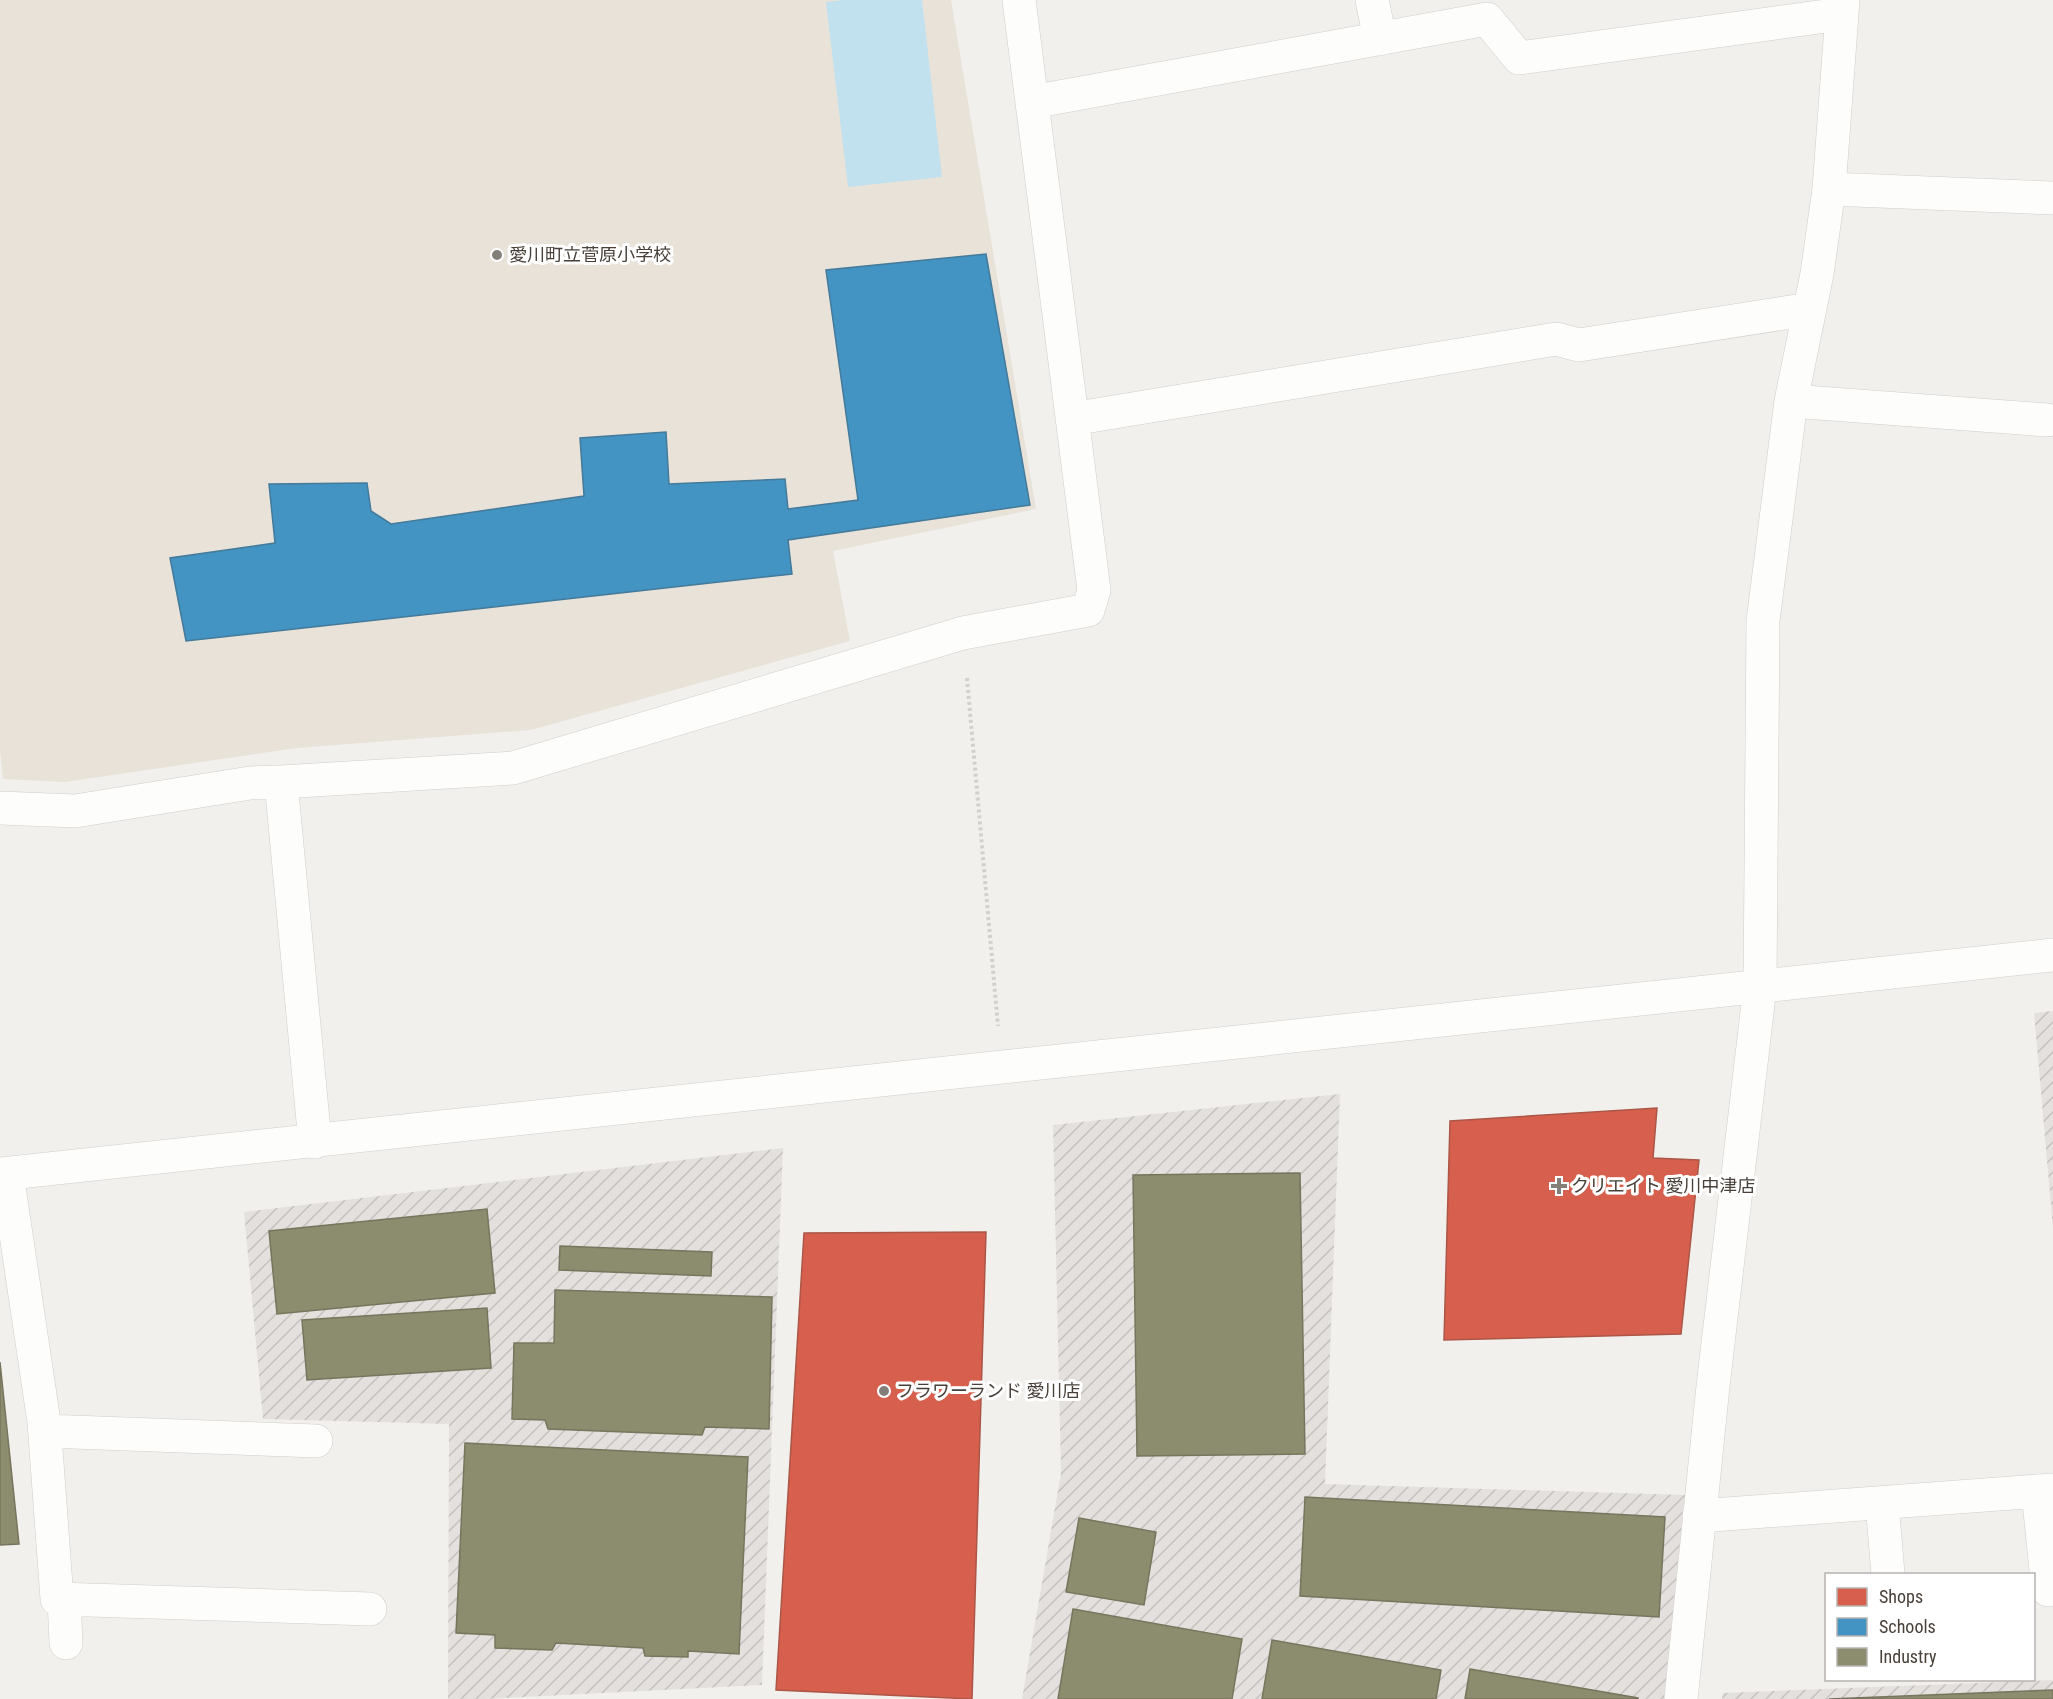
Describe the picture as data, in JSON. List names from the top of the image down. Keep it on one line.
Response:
{"places":{"other":["愛川町立菅原小学校","フラワーランド 愛川店"],"health":["クリエイト 愛川中津店"]},"legend":["Shops","Schools","Industry"]}
